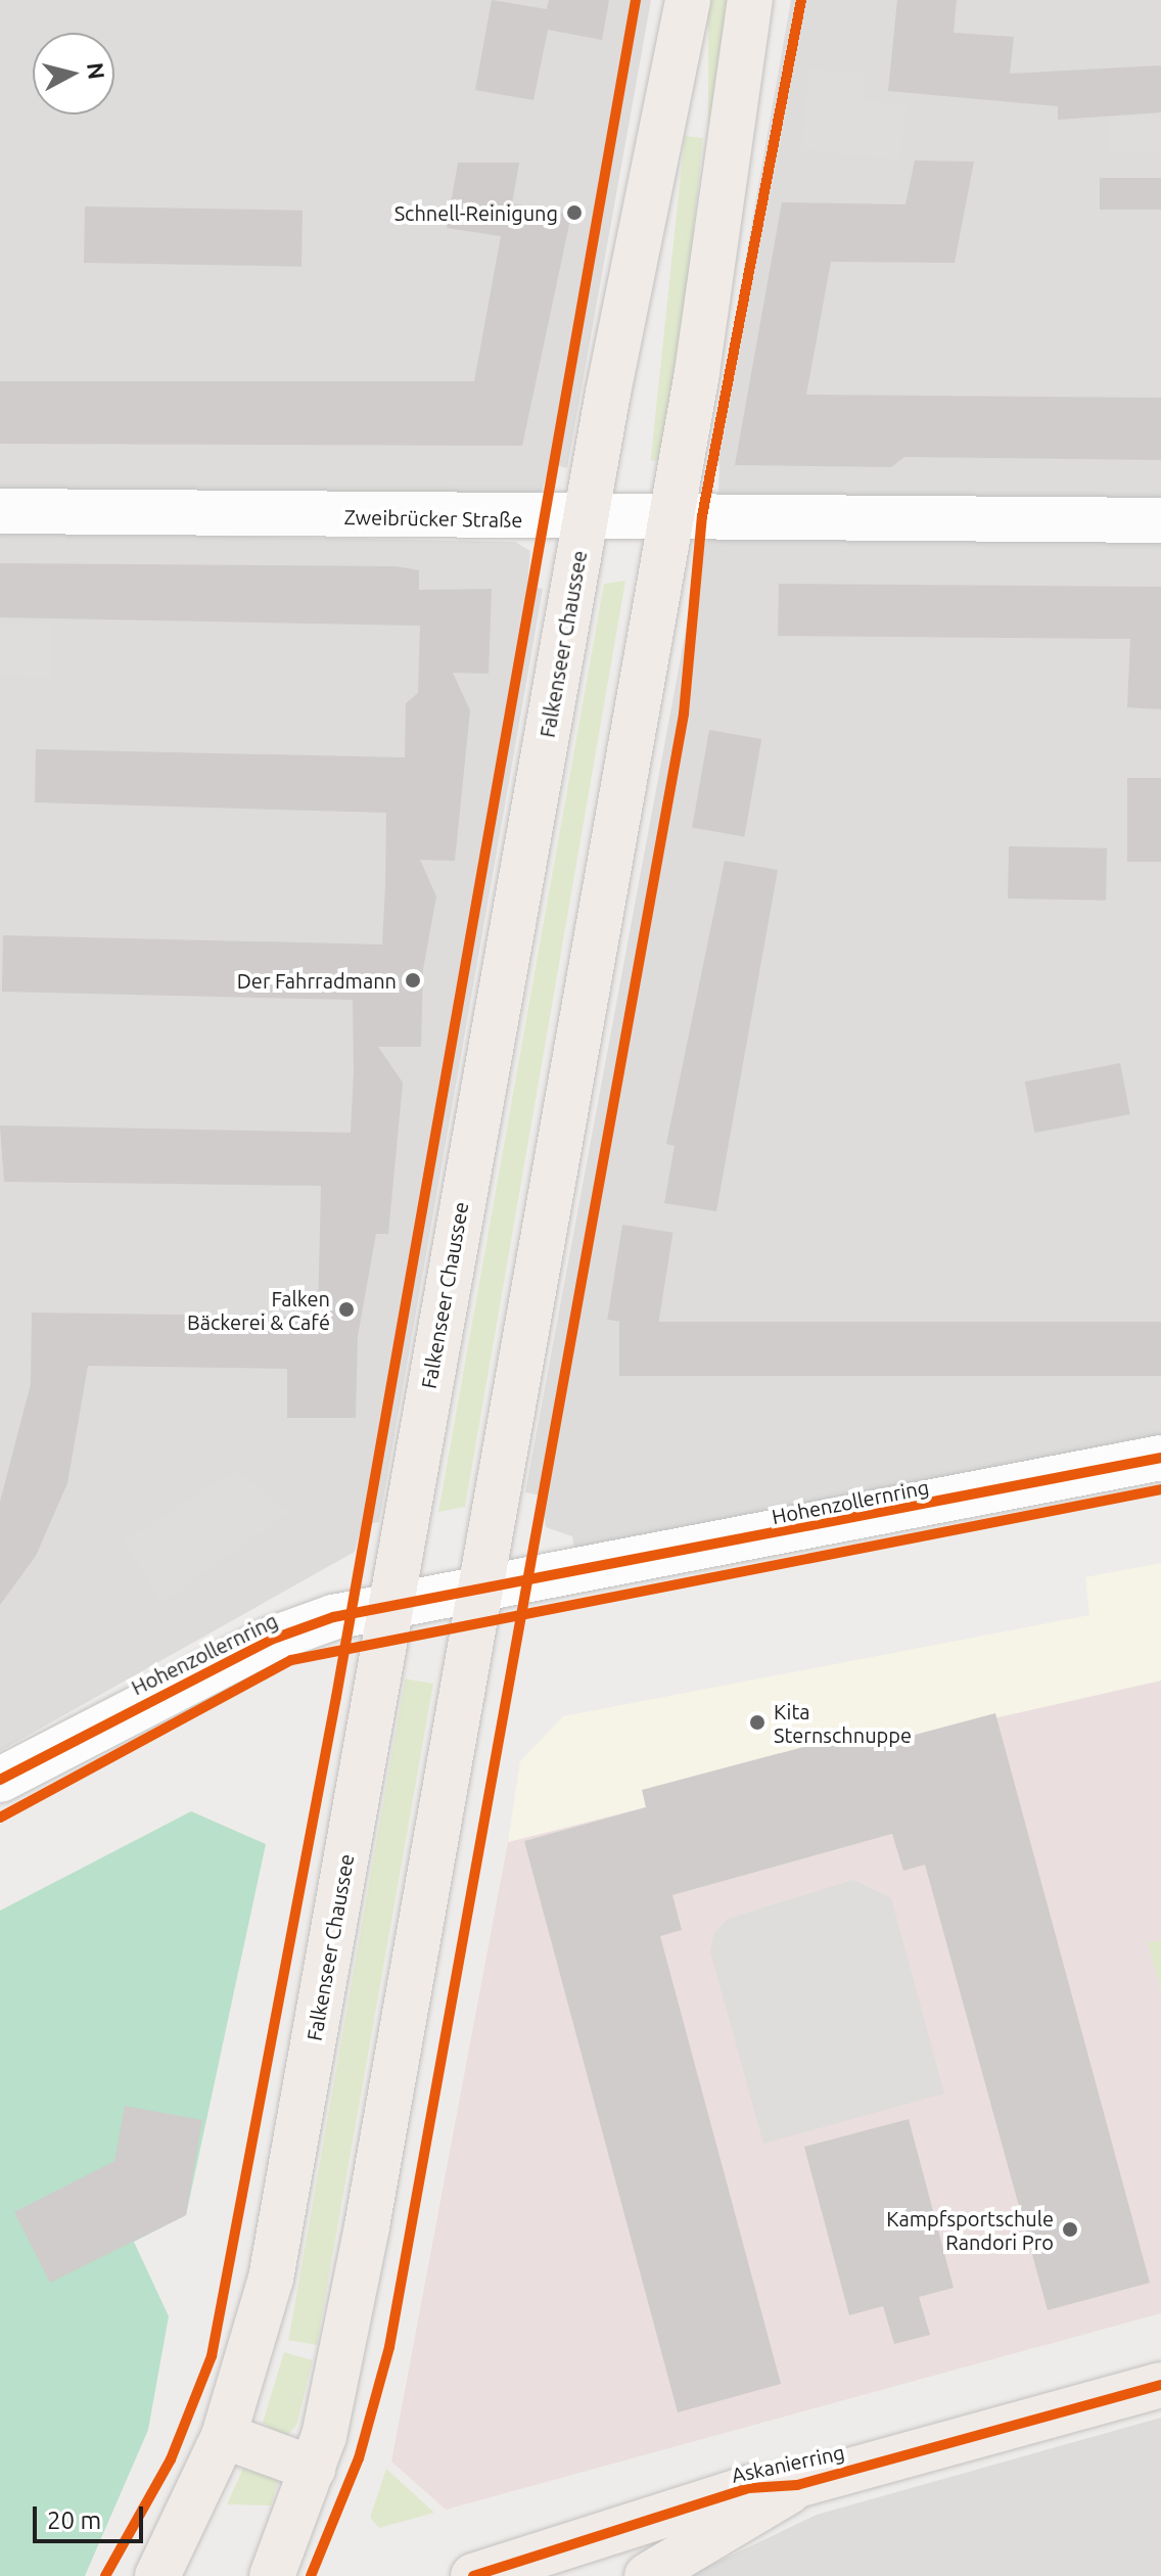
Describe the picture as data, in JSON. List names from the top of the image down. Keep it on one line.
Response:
{"streets":{"main road":["Falkenseer Chaussee","Askanierring"],"street":["Zweibrücker Straße","Hohenzollernring"]},"crossings":[["Zweibrücker Straße","Falkenseer Chaussee"],["Falkenseer Chaussee","Hohenzollernring"]],"places":["Schnell-Reinigung","Der Fahrradmann","Falken Bäckerei & Café","Kita Sternschnuppe","Kampfsportschule Randori Pro"],"scale_bar":"20 m","north":"right"}
